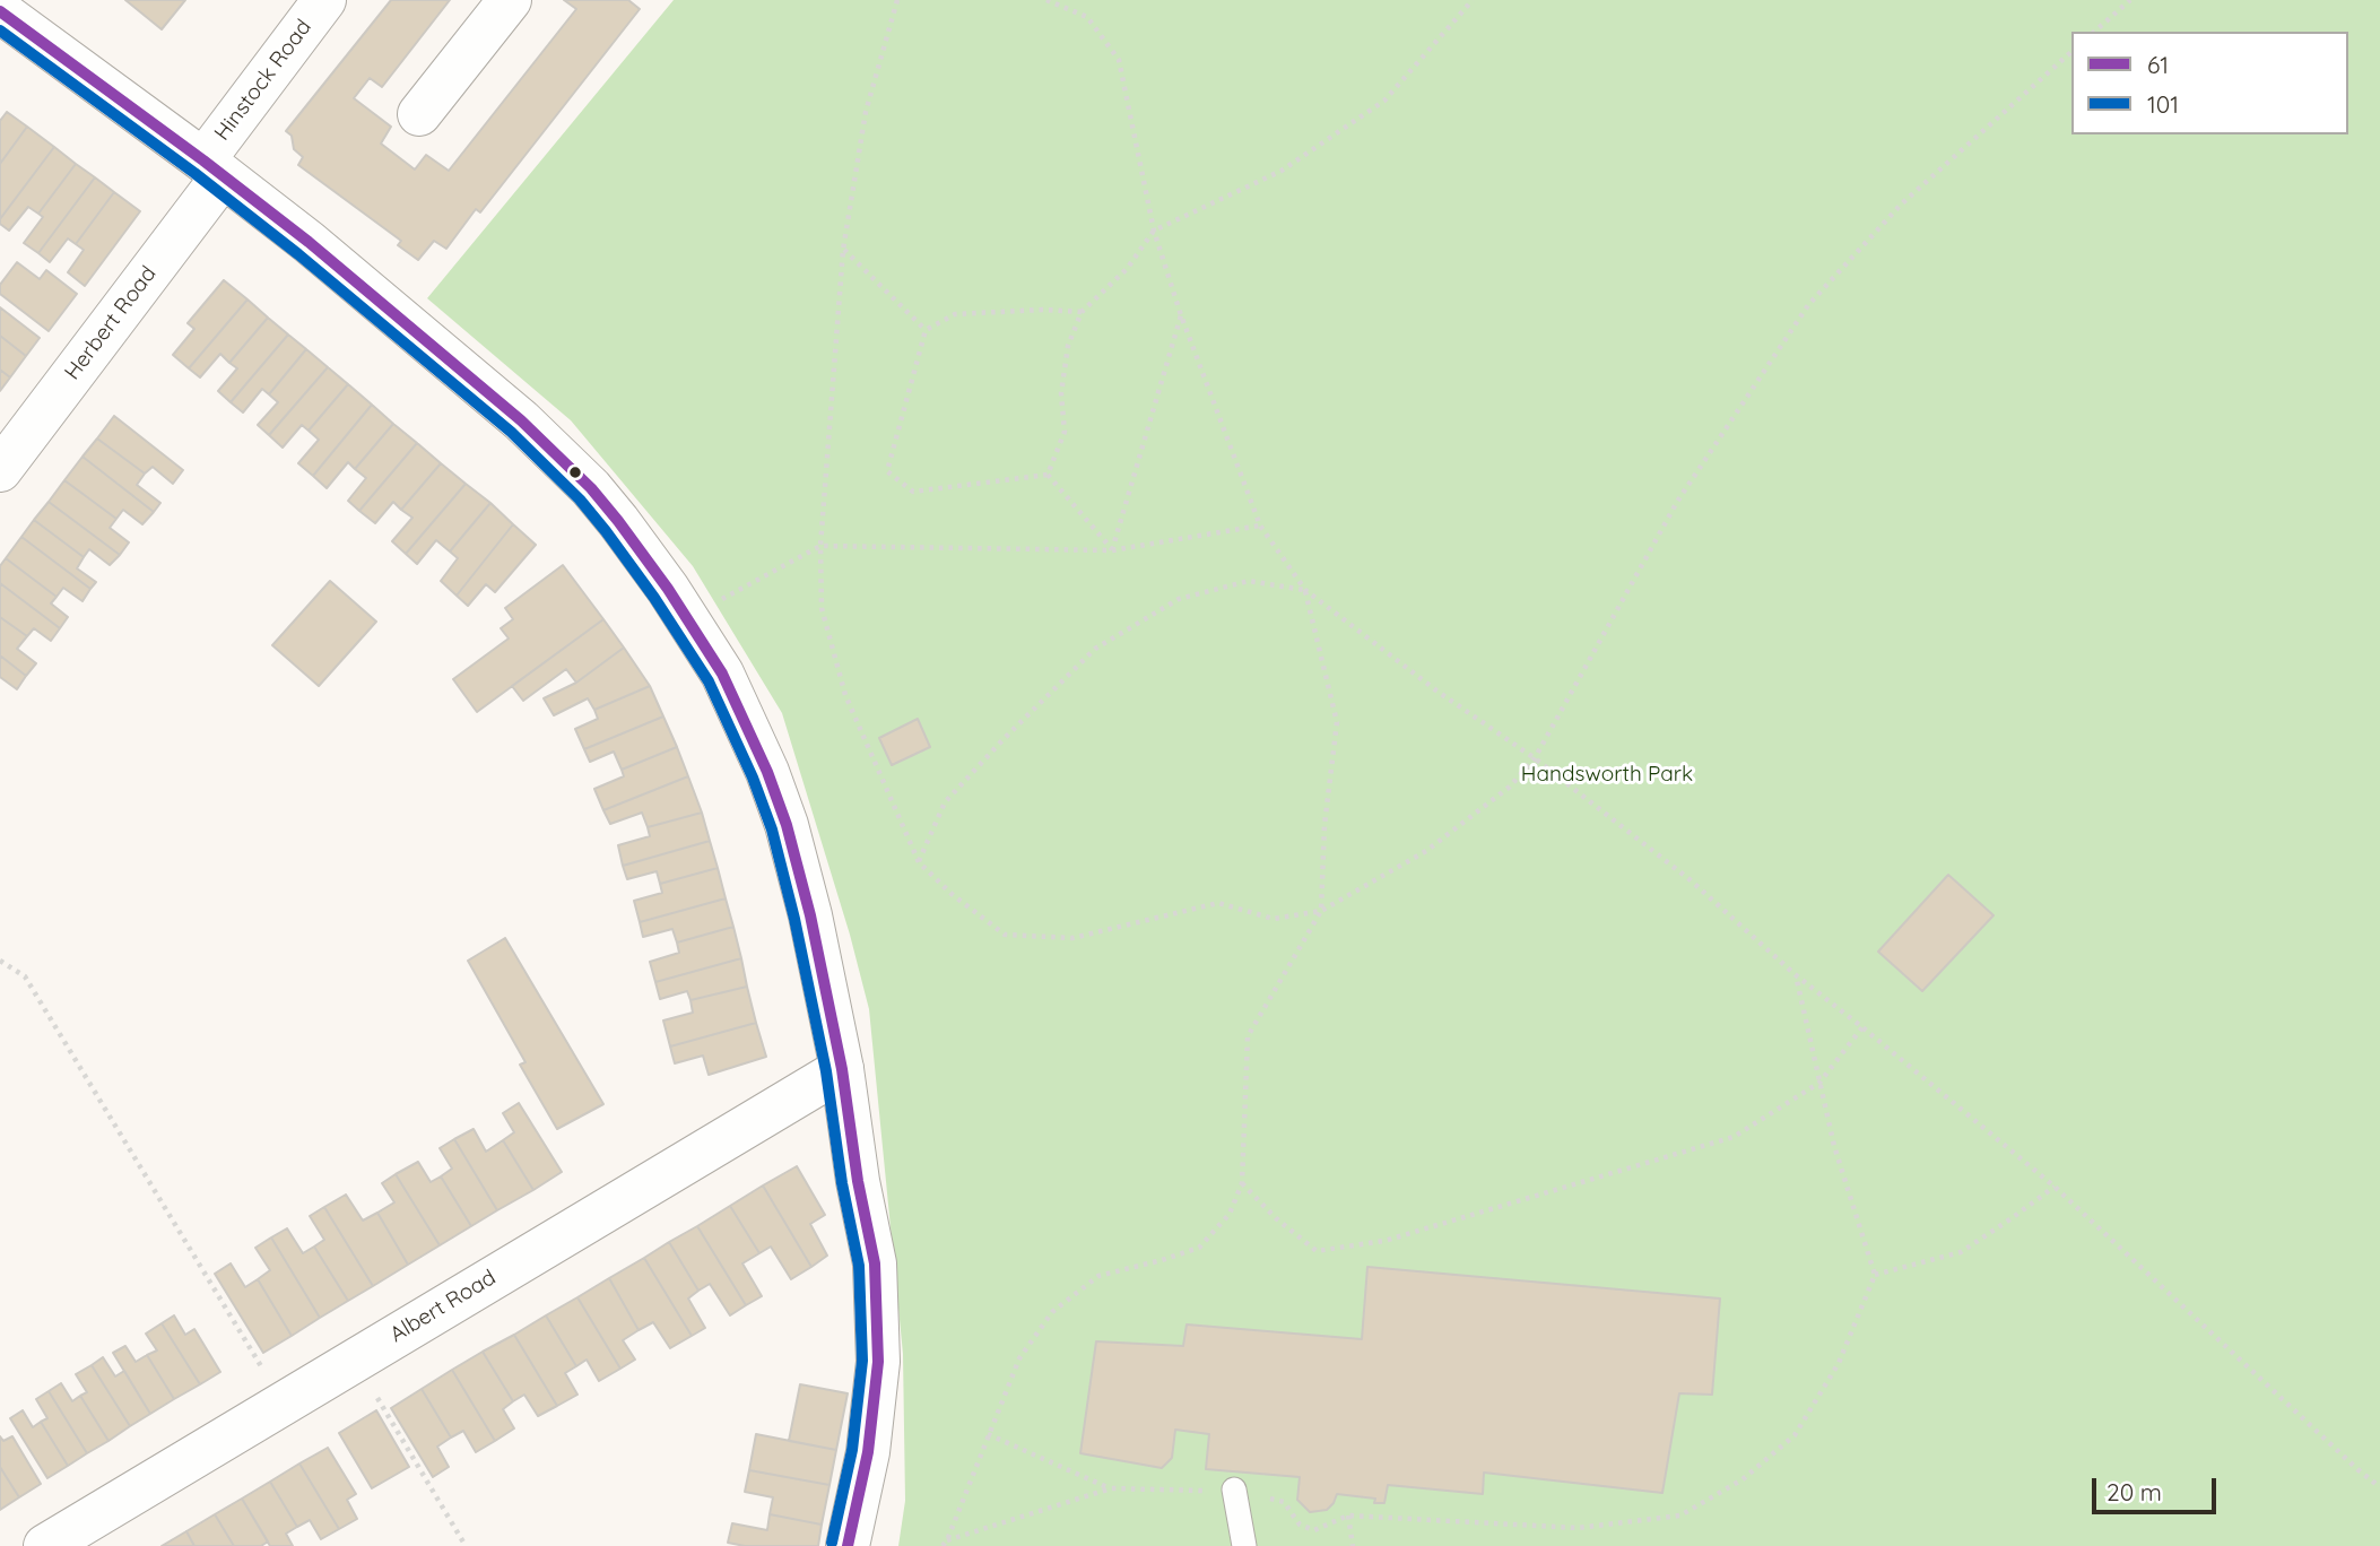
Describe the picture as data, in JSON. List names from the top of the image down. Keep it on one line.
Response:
{"streets":{"street":["Hinstock Road","Herbert Road","Albert Road"]},"crossings":[["Hinstock Road","Herbert Road"]],"parks":["Handsworth Park"],"lines":["transit line 61","transit line 101"],"legend":["61","101"],"scale_bar":"20 m"}
